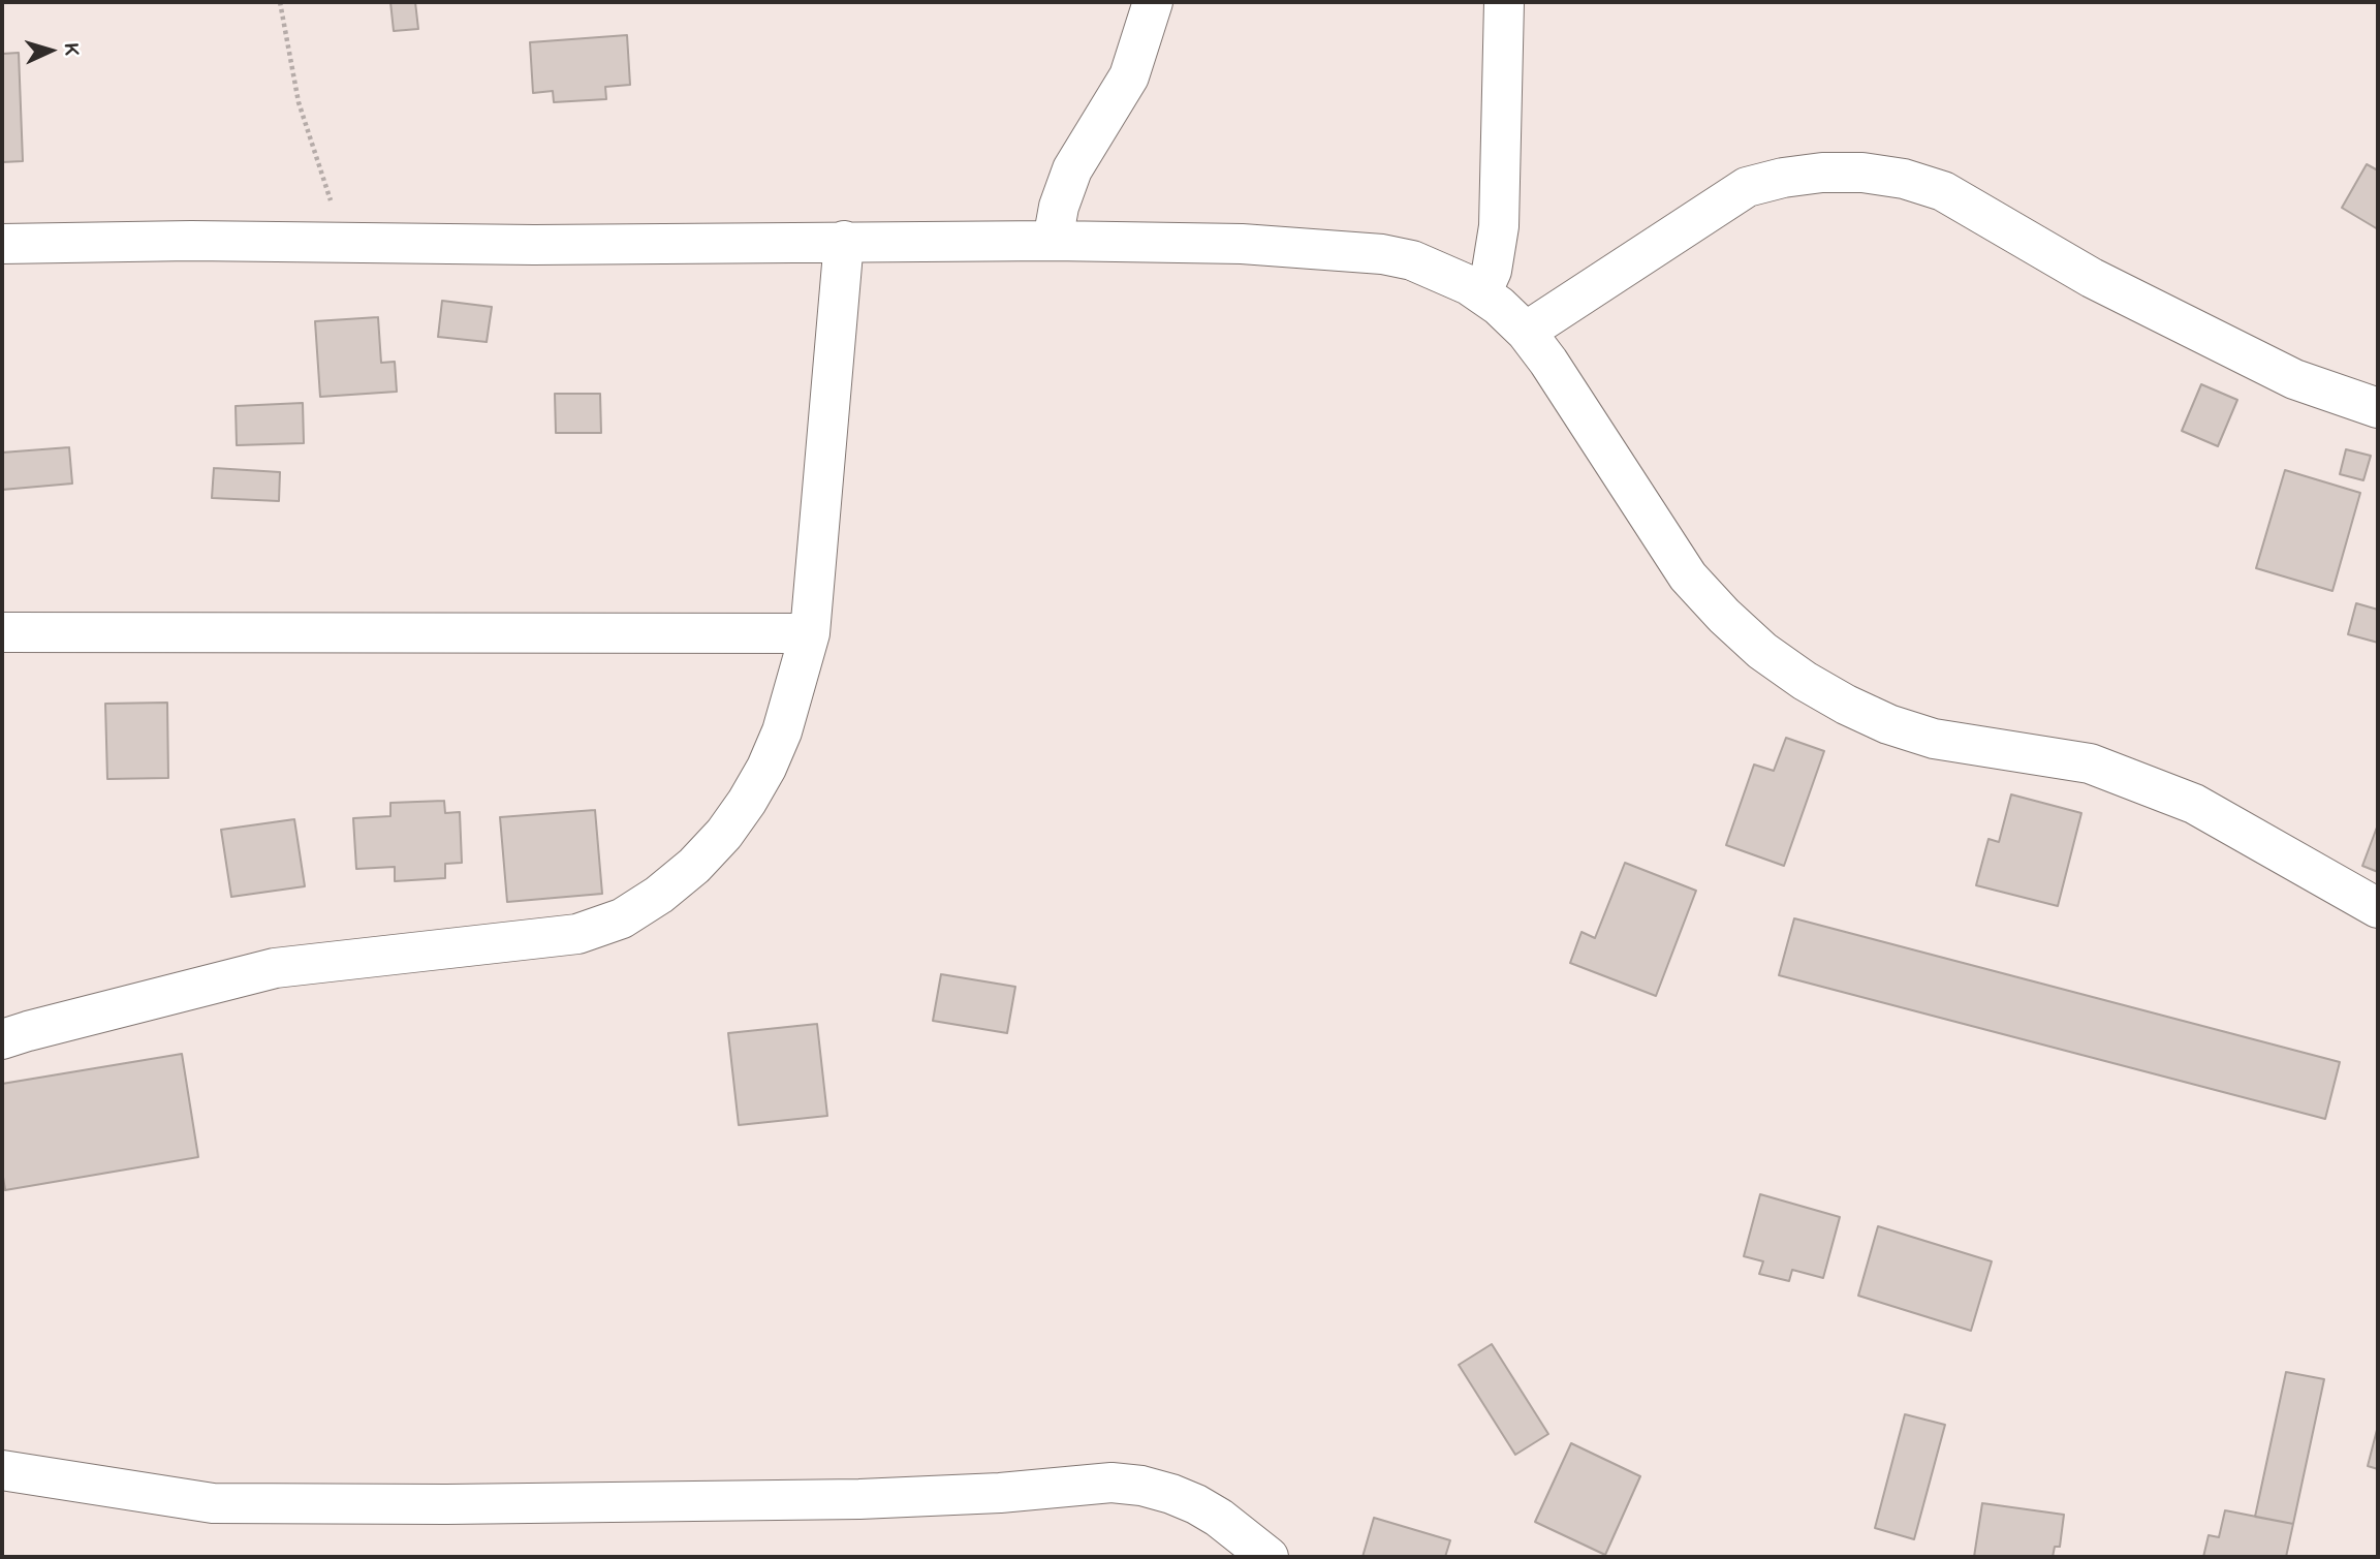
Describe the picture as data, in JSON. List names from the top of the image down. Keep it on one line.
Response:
{"north":"right"}
